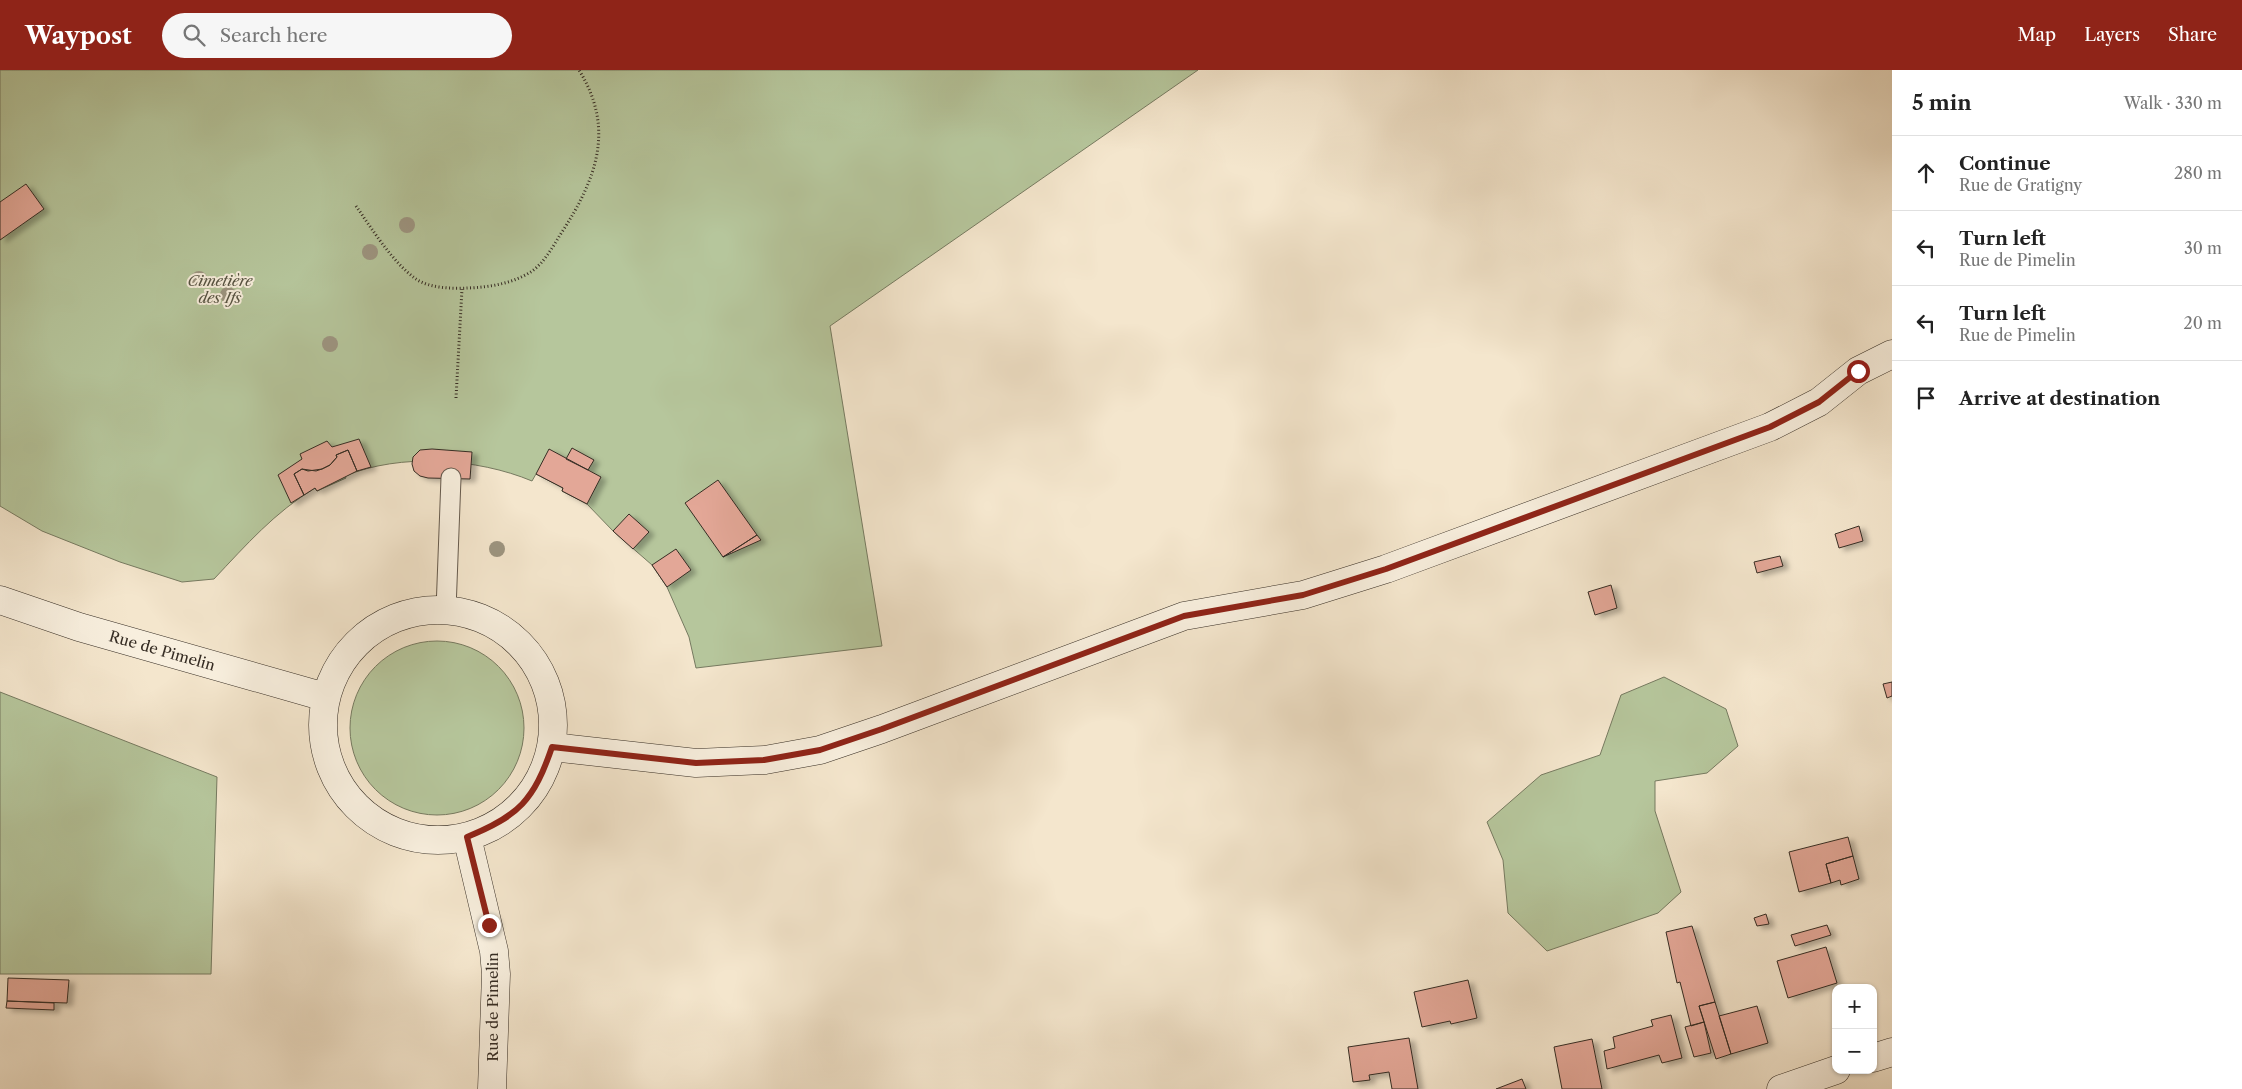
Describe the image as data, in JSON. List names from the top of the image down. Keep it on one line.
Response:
{"streets":{"street":["Rue de Pimelin"]},"parks":["Cimetière des Ifs"],"page":{"header":"Waypost","search":"Search here","nav":["Map","Layers","Share"],"heading":["5 min","Walk · 330 m"],"list":[["Continue","Rue de Gratigny","280 m"],["Turn left","Rue de Pimelin","30 m"],["Turn left","Rue de Pimelin","20 m"],"Arrive at destination"],"map_buttons":["+","−"]}}
